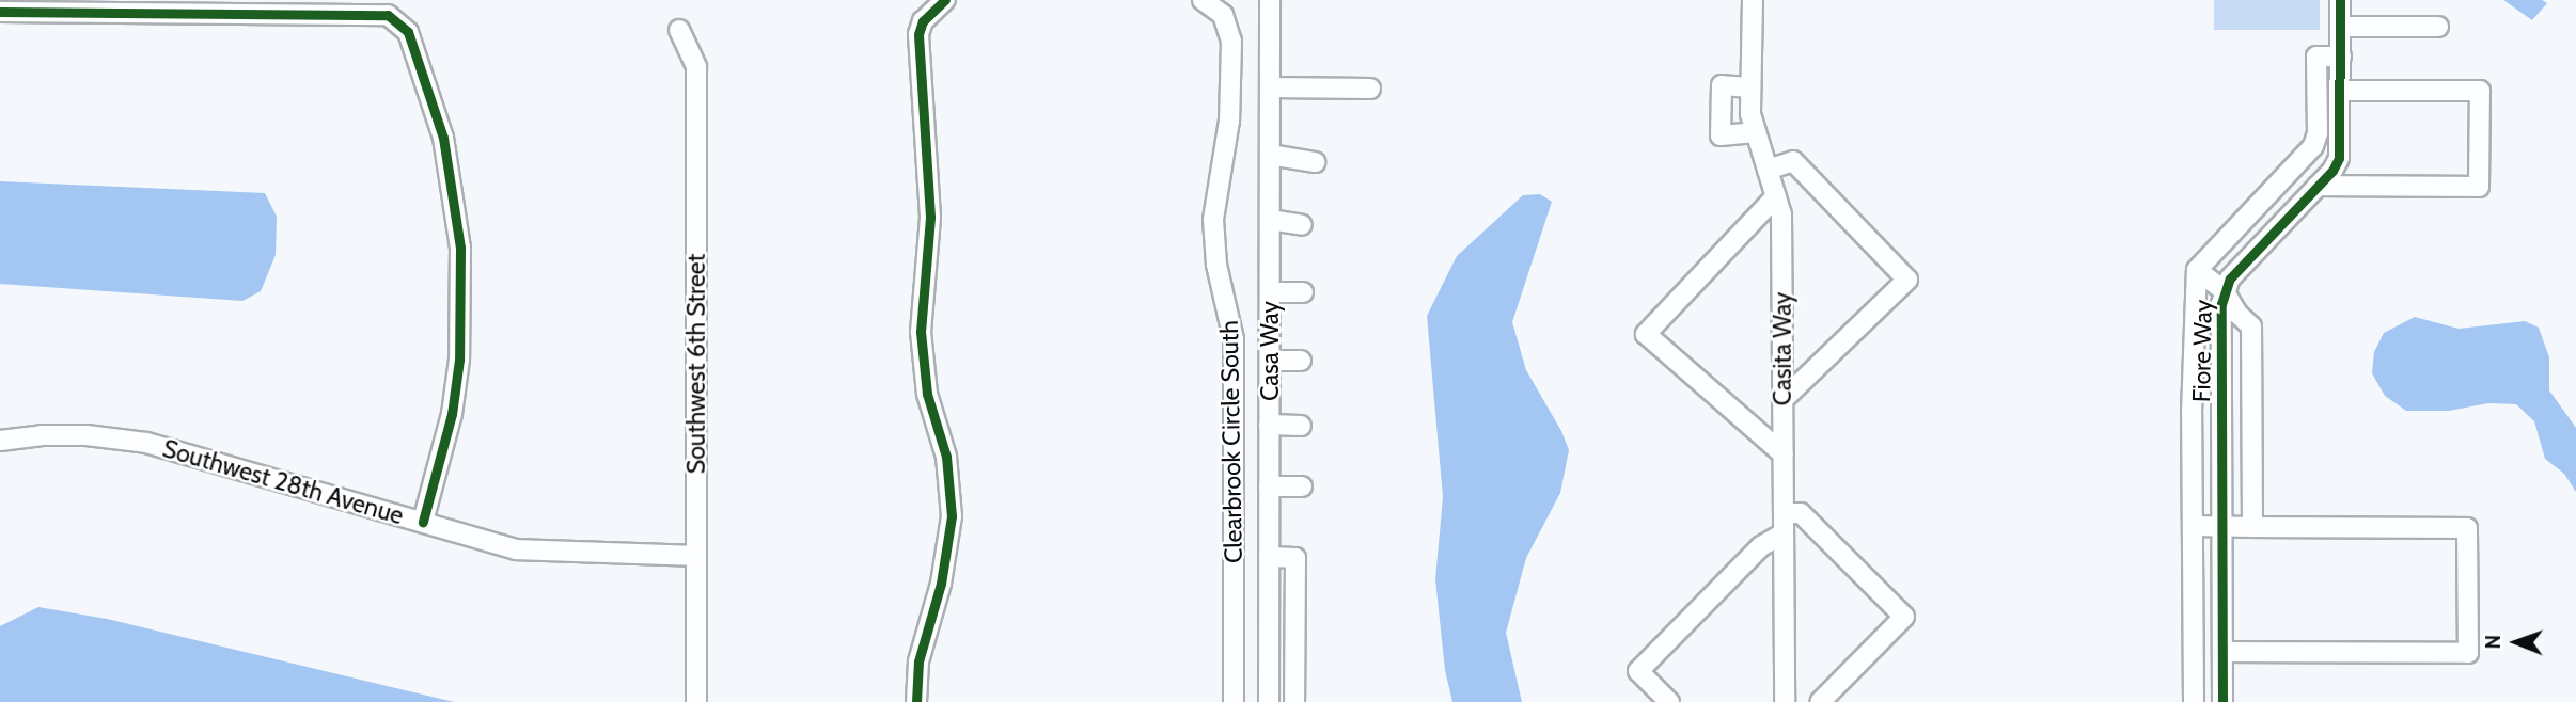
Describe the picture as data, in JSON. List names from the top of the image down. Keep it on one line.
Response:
{"streets":{"street":["Casita Way","Casa Way","Fiore Way","Southwest 6th Street","Clearbrook Circle South","Southwest 28th Avenue"]},"crossings":[["Southwest 6th Street","Southwest 28th Avenue"]],"north":"left"}
